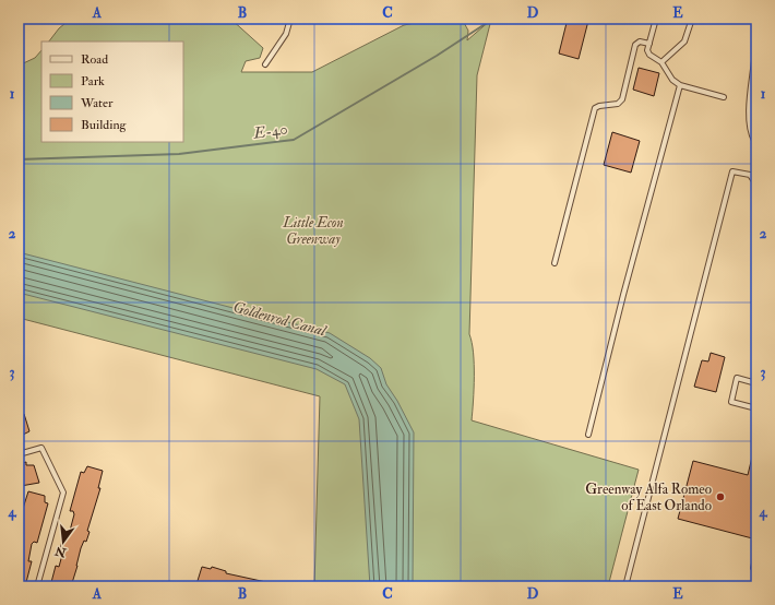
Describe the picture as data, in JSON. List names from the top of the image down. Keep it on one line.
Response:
{"water":["E-40","Goldenrod Canal"],"parks":["Little Econ Greenway"],"places":["Greenway Alfa Romeo of East Orlando"],"legend":["Road","Park","Water","Building"],"north":"bottom","grid":{"columns":["A","B","C","D","E"],"rows":["1","2","3","4"]}}
